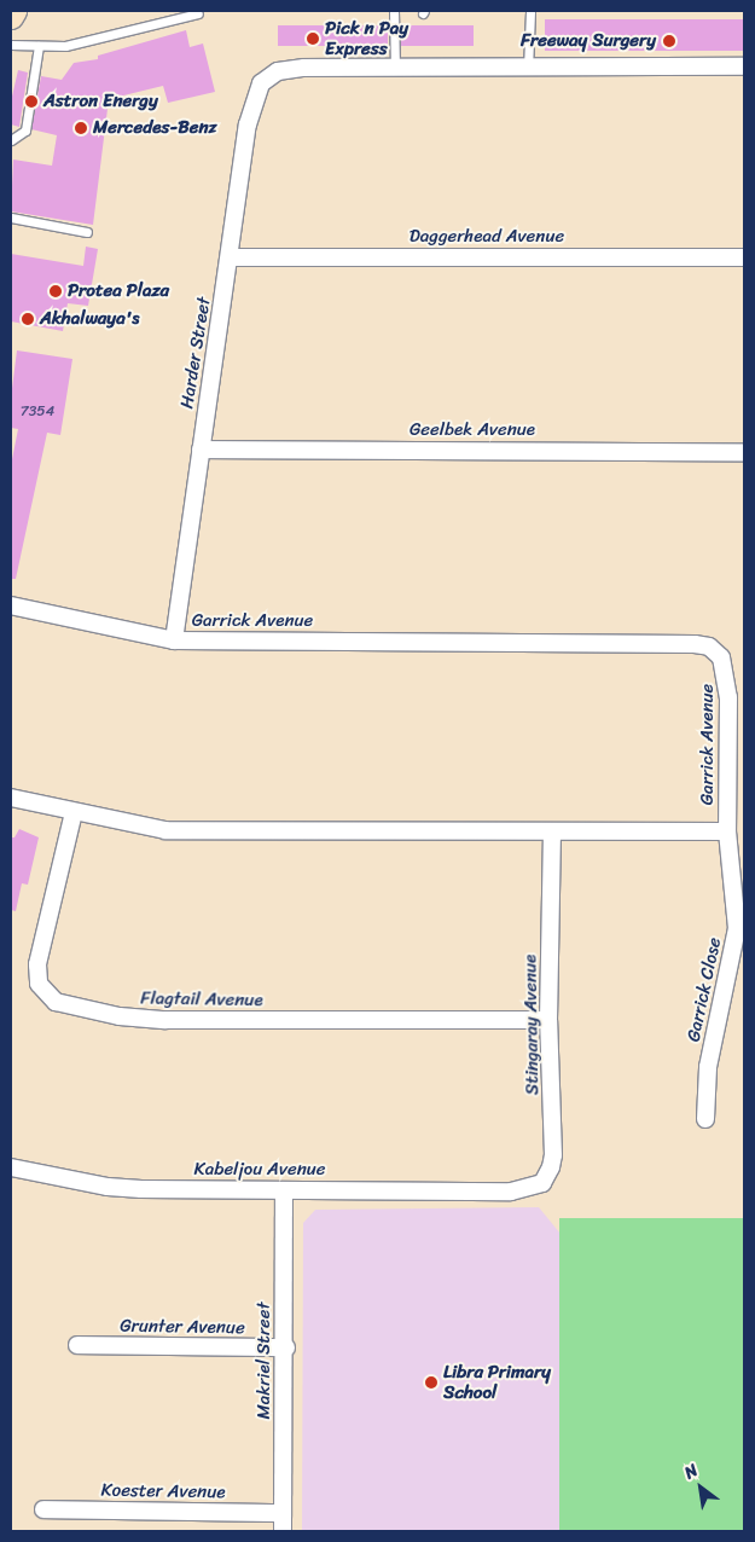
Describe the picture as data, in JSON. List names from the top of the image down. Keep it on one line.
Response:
{"streets":{"street":["Daggerhead Avenue","Harder Street","Geelbek Avenue","Garrick Avenue","Garrick Close","Flagtail Avenue","Stingaray Avenue","Kabeljou Avenue","Grunter Avenue","Makriel Street","Koester Avenue"]},"crossings":[["Daggerhead Avenue","Harder Street"],["Harder Street","Geelbek Avenue"],["Harder Street","Garrick Avenue"],["Garrick Avenue","Garrick Close"],["Garrick Avenue","Flagtail Avenue"],["Garrick Avenue","Stingaray Avenue"],["Flagtail Avenue","Stingaray Avenue"],["Stingaray Avenue","Kabeljou Avenue"],["Kabeljou Avenue","Makriel Street"],["Grunter Avenue","Makriel Street"],["Makriel Street","Koester Avenue"]],"places":["Pick n Pay Express","Freeway Surgery","Astron Energy","Mercedes-Benz","Protea Plaza","Akhalwaya's","Libra Primary School"],"house_numbers":["7354"],"north":"top left"}
